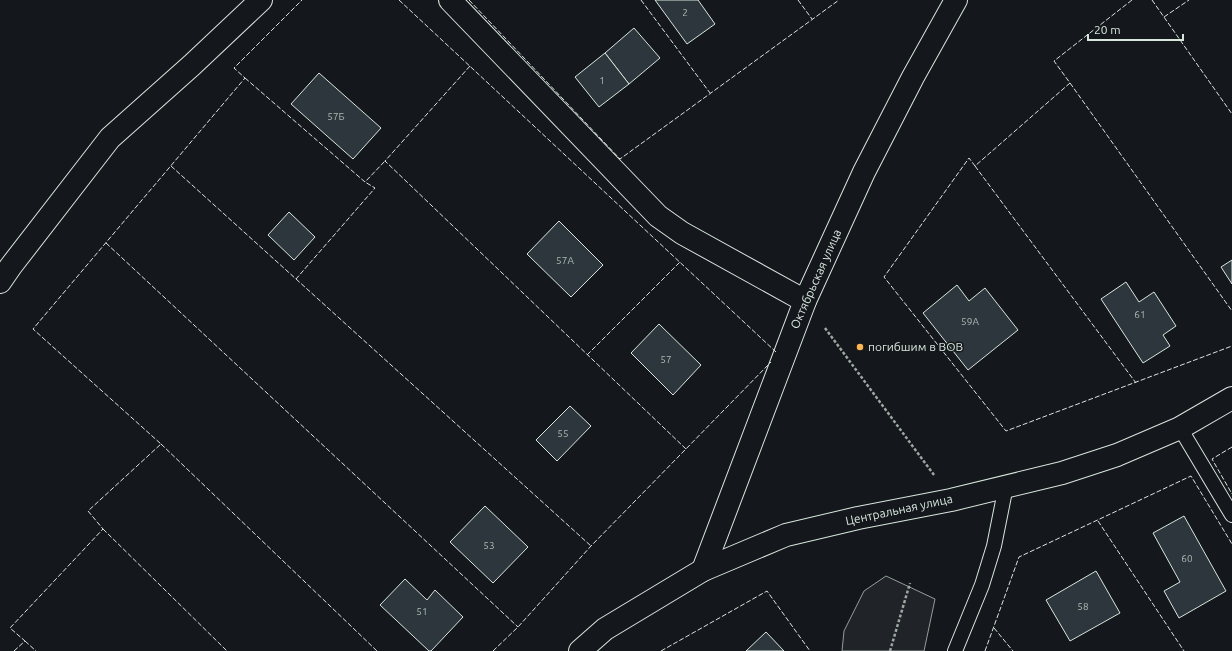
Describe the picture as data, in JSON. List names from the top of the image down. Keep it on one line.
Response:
{"streets":{"street":["Октябрьская улица","Центральная улица"]},"crossings":[["Октябрьская улица","Центральная улица"]],"places":["погибшим в ВОВ"],"house_numbers":["2","1","57Б","57А","61","59А","57","55","53","60","58","51"],"scale_bar":"20 m"}
